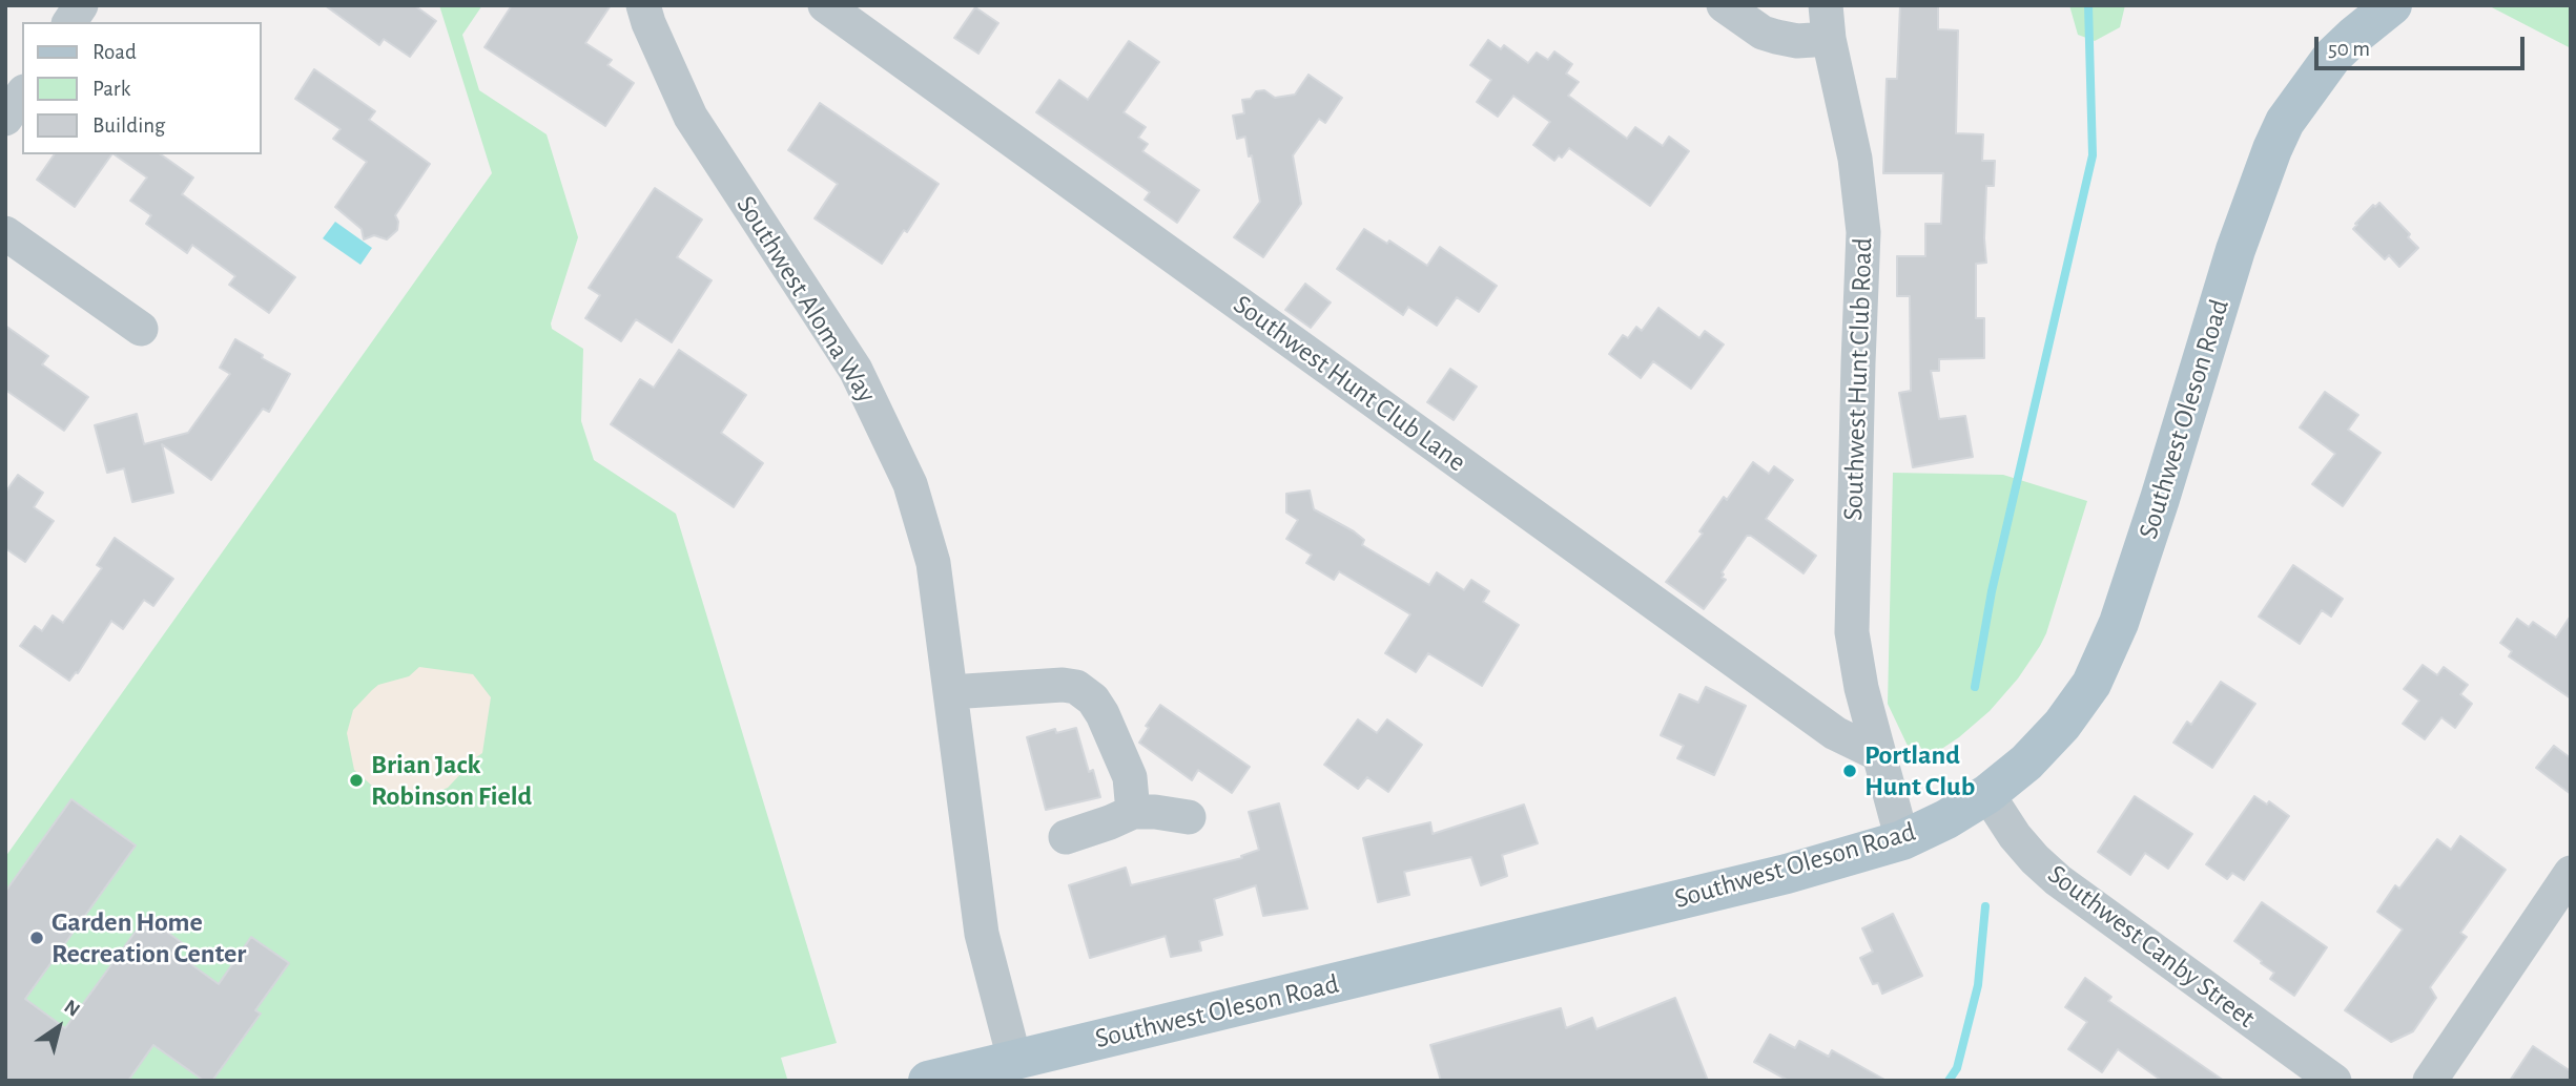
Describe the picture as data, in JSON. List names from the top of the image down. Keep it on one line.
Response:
{"streets":{"main road":["Southwest Oleson Road"],"street":["Southwest Aloma Way","Southwest Hunt Club Road","Southwest Hunt Club Lane","Southwest Canby Street"]},"crossings":[["Southwest Aloma Way","Southwest Oleson Road"],["Southwest Hunt Club Road","Southwest Hunt Club Lane"],["Southwest Oleson Road","Southwest Canby Street"]],"places":["Portland Hunt Club","Brian Jack Robinson Field","Garden Home Recreation Center"],"legend":["Road","Park","Building"],"scale_bar":"50 m","north":"top right"}
